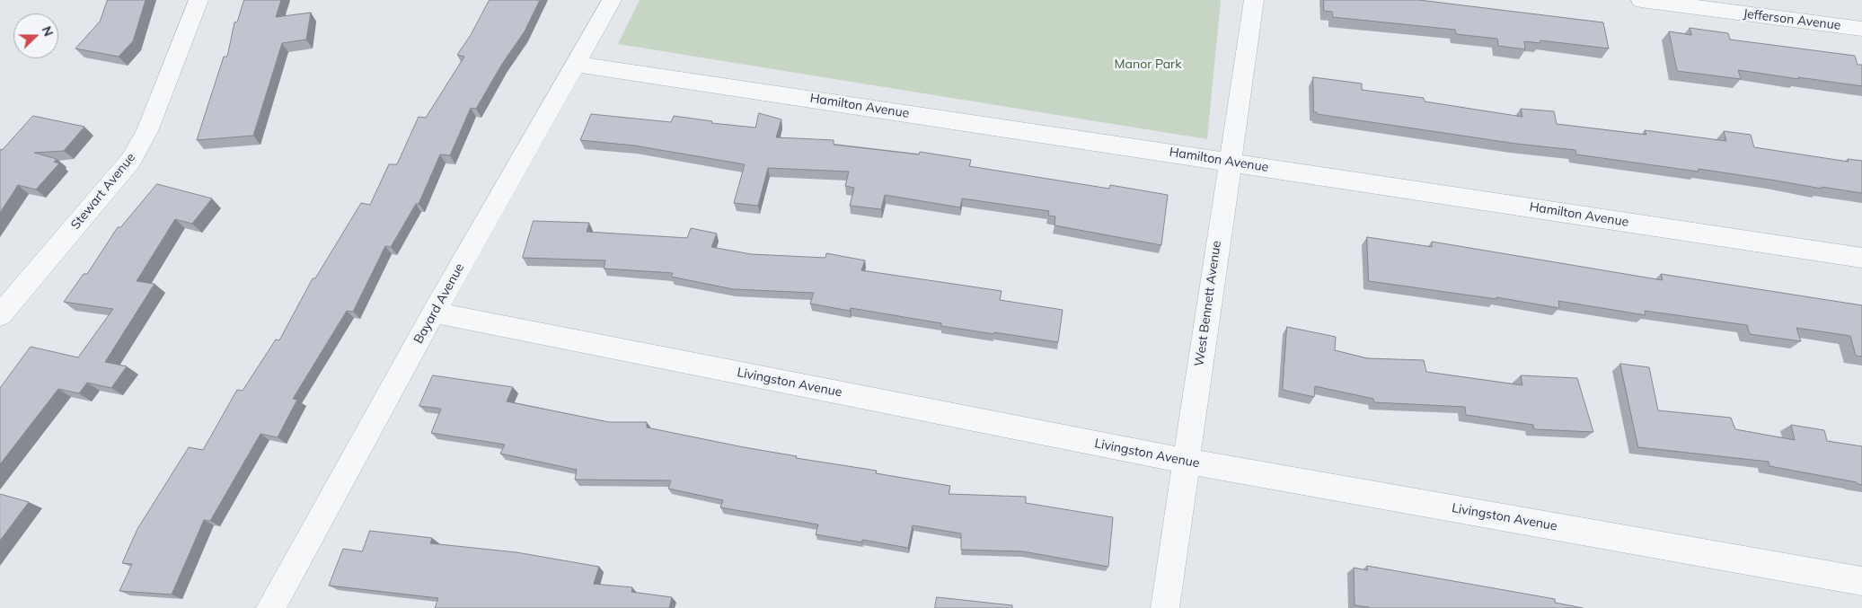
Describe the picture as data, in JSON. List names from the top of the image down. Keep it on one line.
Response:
{"streets":{"street":["Jefferson Avenue","Hamilton Avenue","Stewart Avenue","Bayard Avenue","West Bennett Avenue","Livingston Avenue"]},"crossings":[["Hamilton Avenue","Bayard Avenue"],["Hamilton Avenue","West Bennett Avenue"],["Bayard Avenue","Livingston Avenue"],["West Bennett Avenue","Livingston Avenue"]],"parks":["Manor Park"],"north":"right"}
